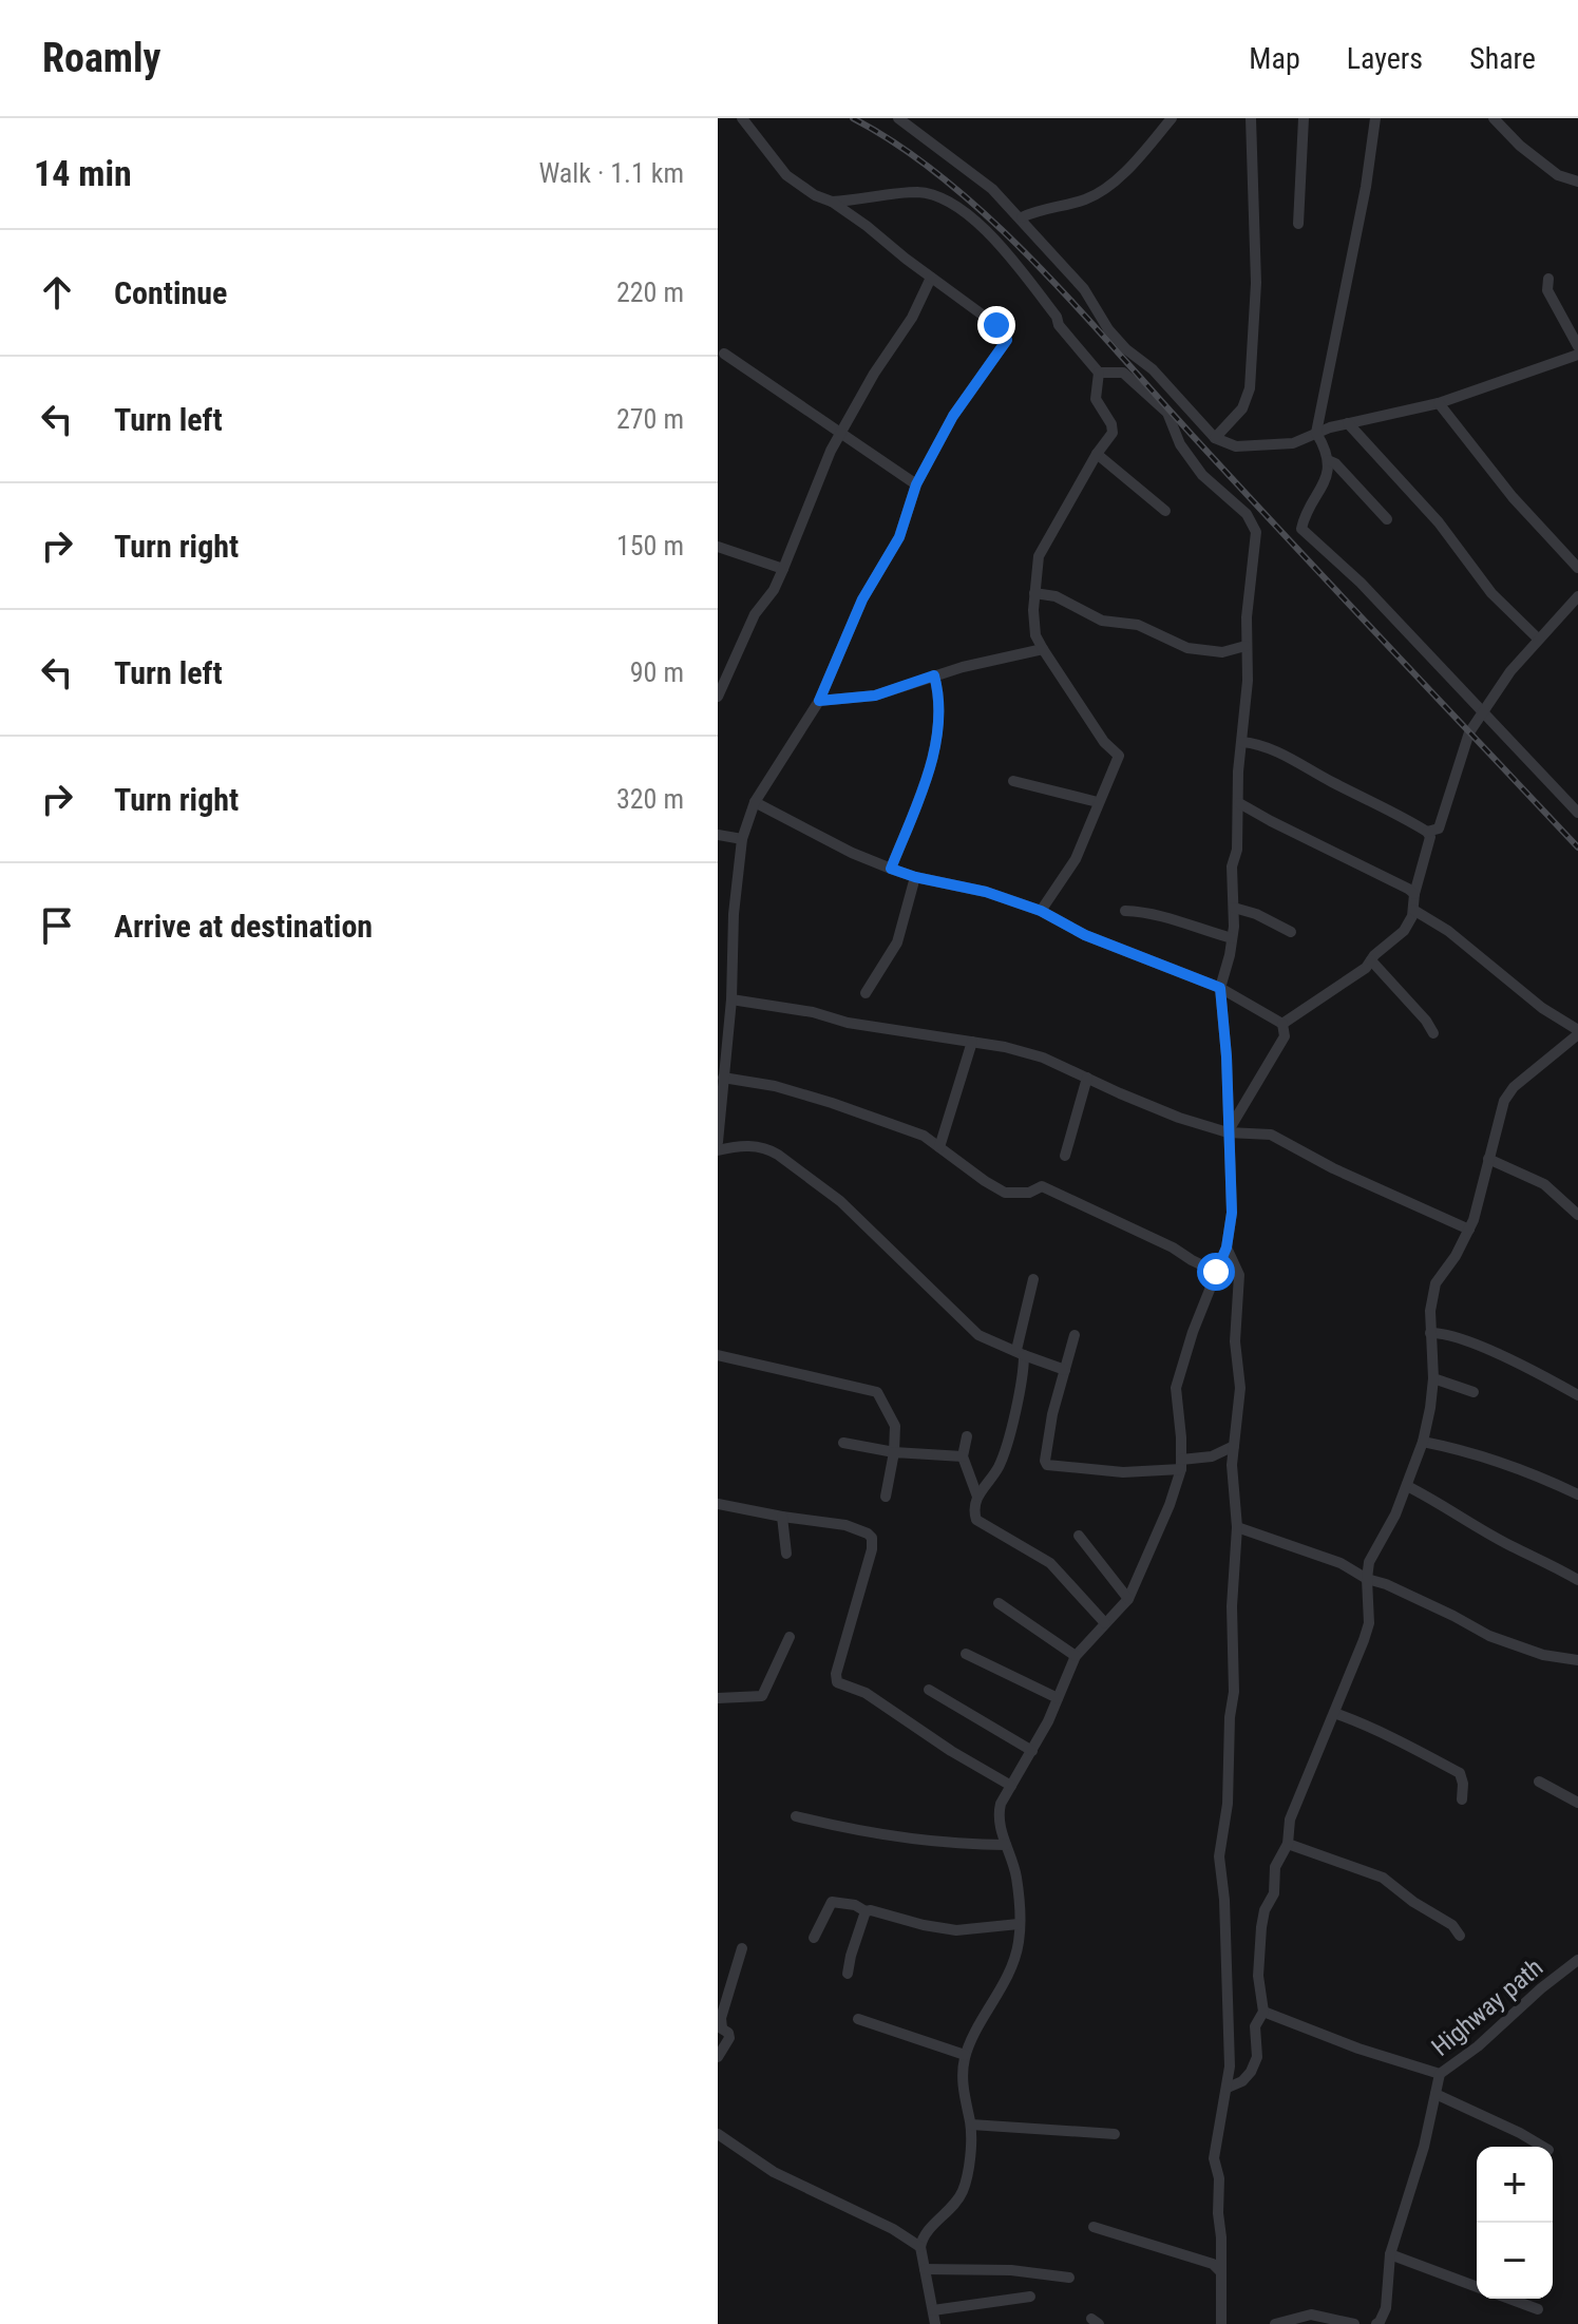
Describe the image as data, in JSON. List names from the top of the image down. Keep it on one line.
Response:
{"streets":{"street":["Highway path"]},"page":{"header":"Roamly","nav":["Map","Layers","Share"],"heading":["14 min","Walk · 1.1 km"],"list":[["Continue","220 m"],["Turn left","270 m"],["Turn right","150 m"],["Turn left","90 m"],["Turn right","320 m"],"Arrive at destination"],"map_buttons":["+","−"]}}
